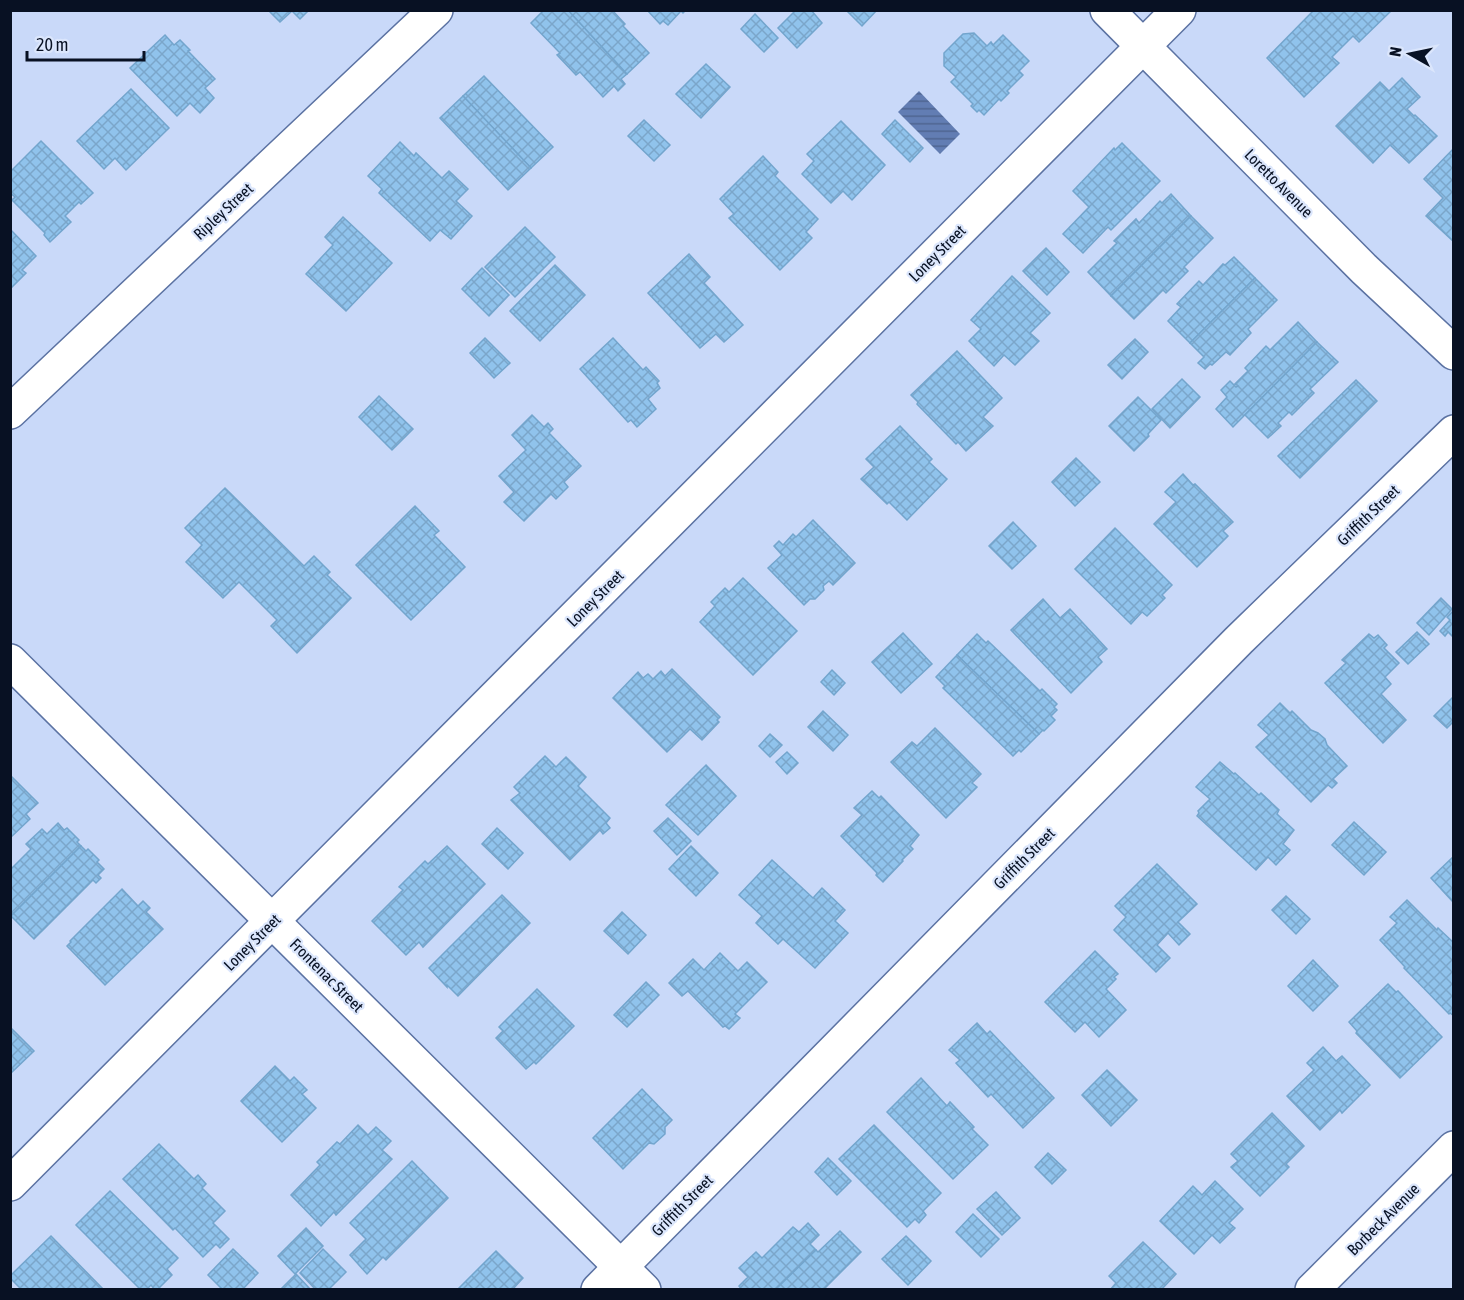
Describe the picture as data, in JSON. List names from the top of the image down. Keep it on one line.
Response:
{"streets":{"street":["Loretto Avenue","Ripley Street","Loney Street","Griffith Street","Frontenac Street","Borbeck Avenue"]},"crossings":[["Loretto Avenue","Loney Street"],["Loney Street","Frontenac Street"],["Griffith Street","Frontenac Street"]],"scale_bar":"20 m","north":"left"}
